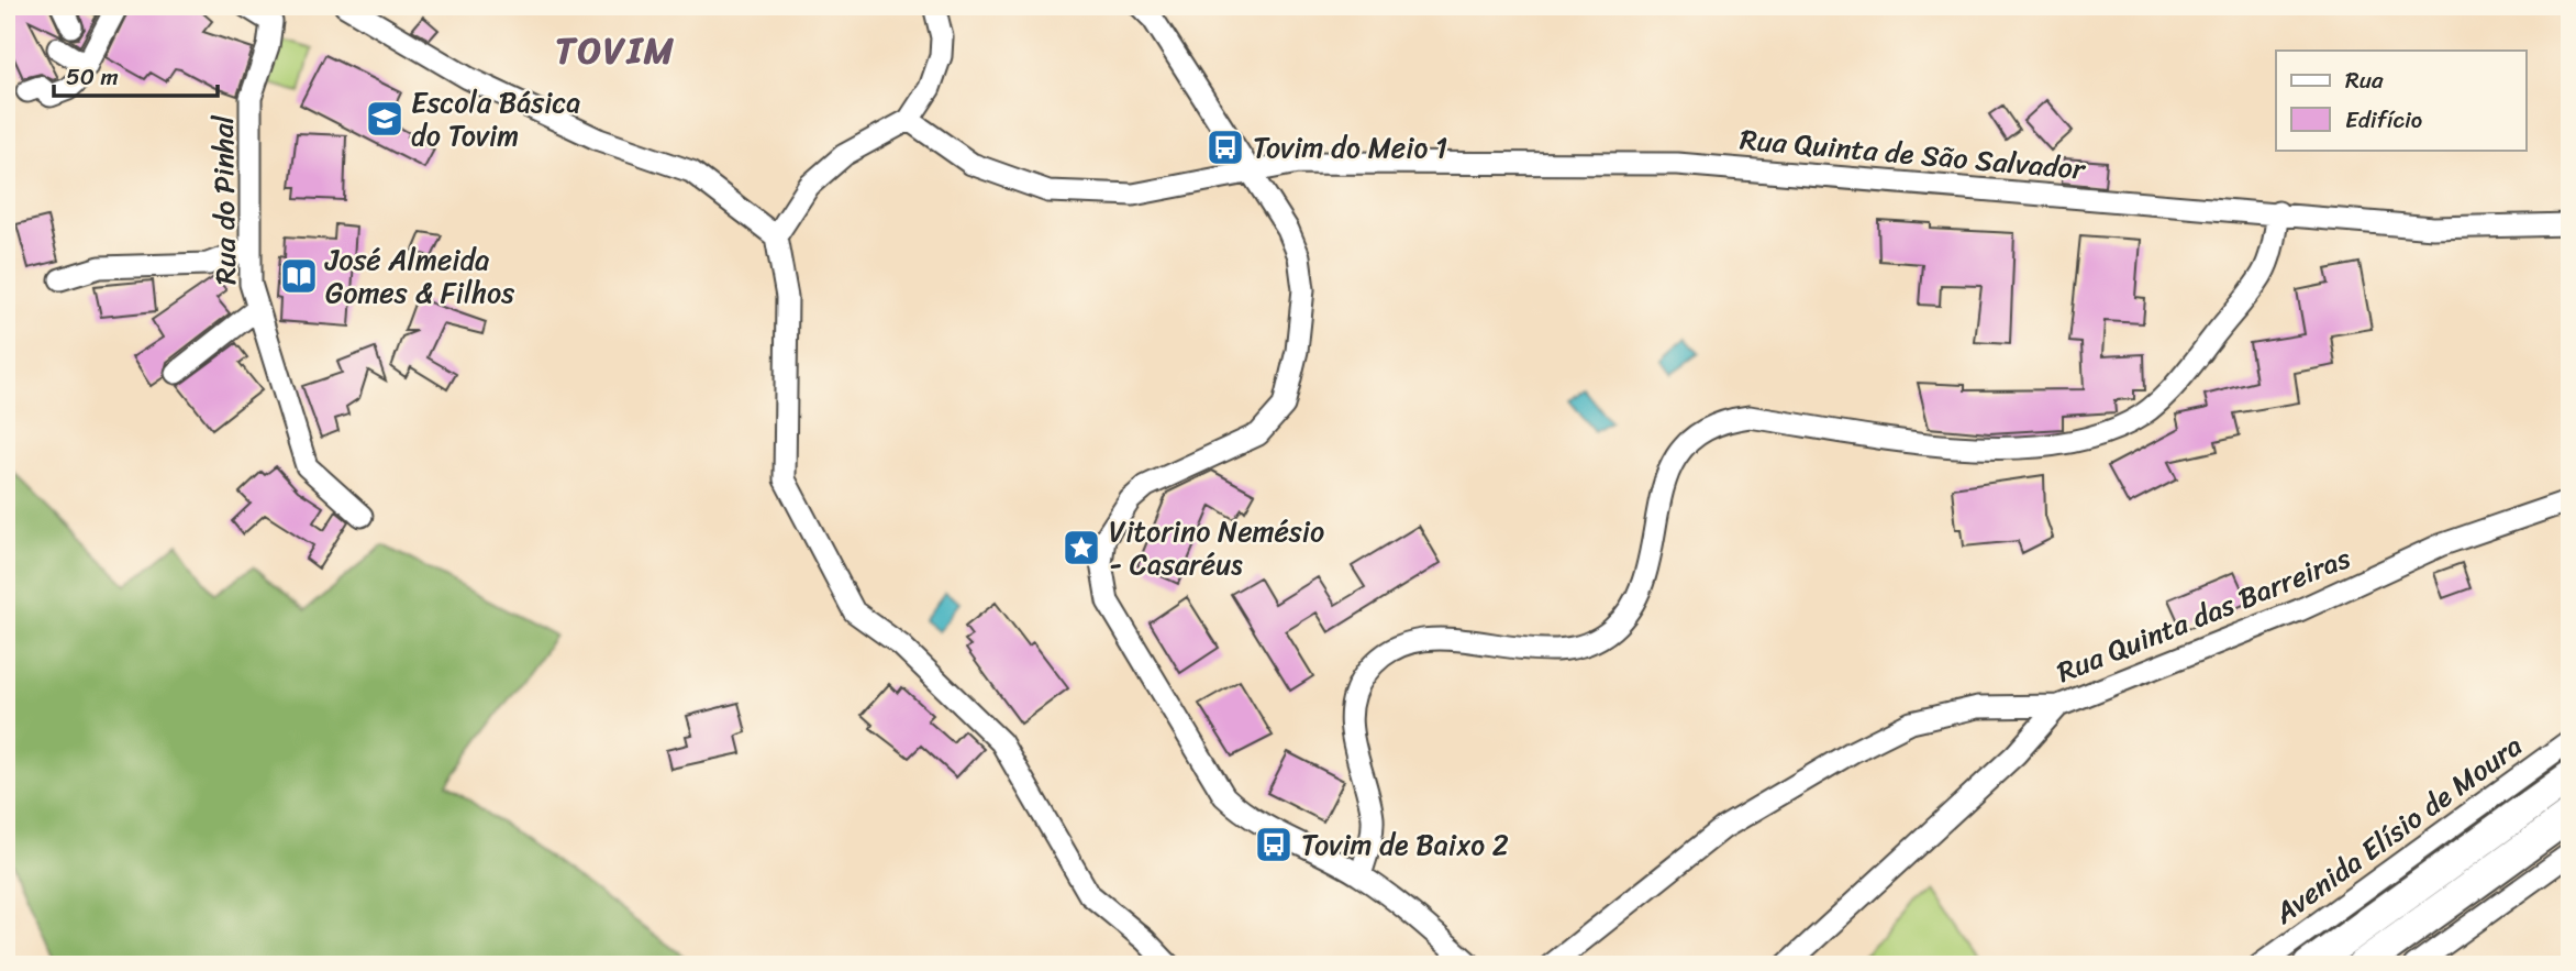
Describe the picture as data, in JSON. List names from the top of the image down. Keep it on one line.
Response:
{"streets":{"street":["Rua Quinta de São Salvador","Rua do Pinhal","Rua Quinta das Barreiras","Avenida Elísio de Moura"]},"districts":["TOVIM"],"places":{"school or university":["Escola Básica do Tovim"],"bus stop":["Tovim do Meio 1","Tovim de Baixo 2"],"library":["José Almeida Gomes & Filhos"],"place":["Vitorino Nemésio - Casaréus"]},"legend":["Rua","Edifício"],"scale_bar":"50 m"}
